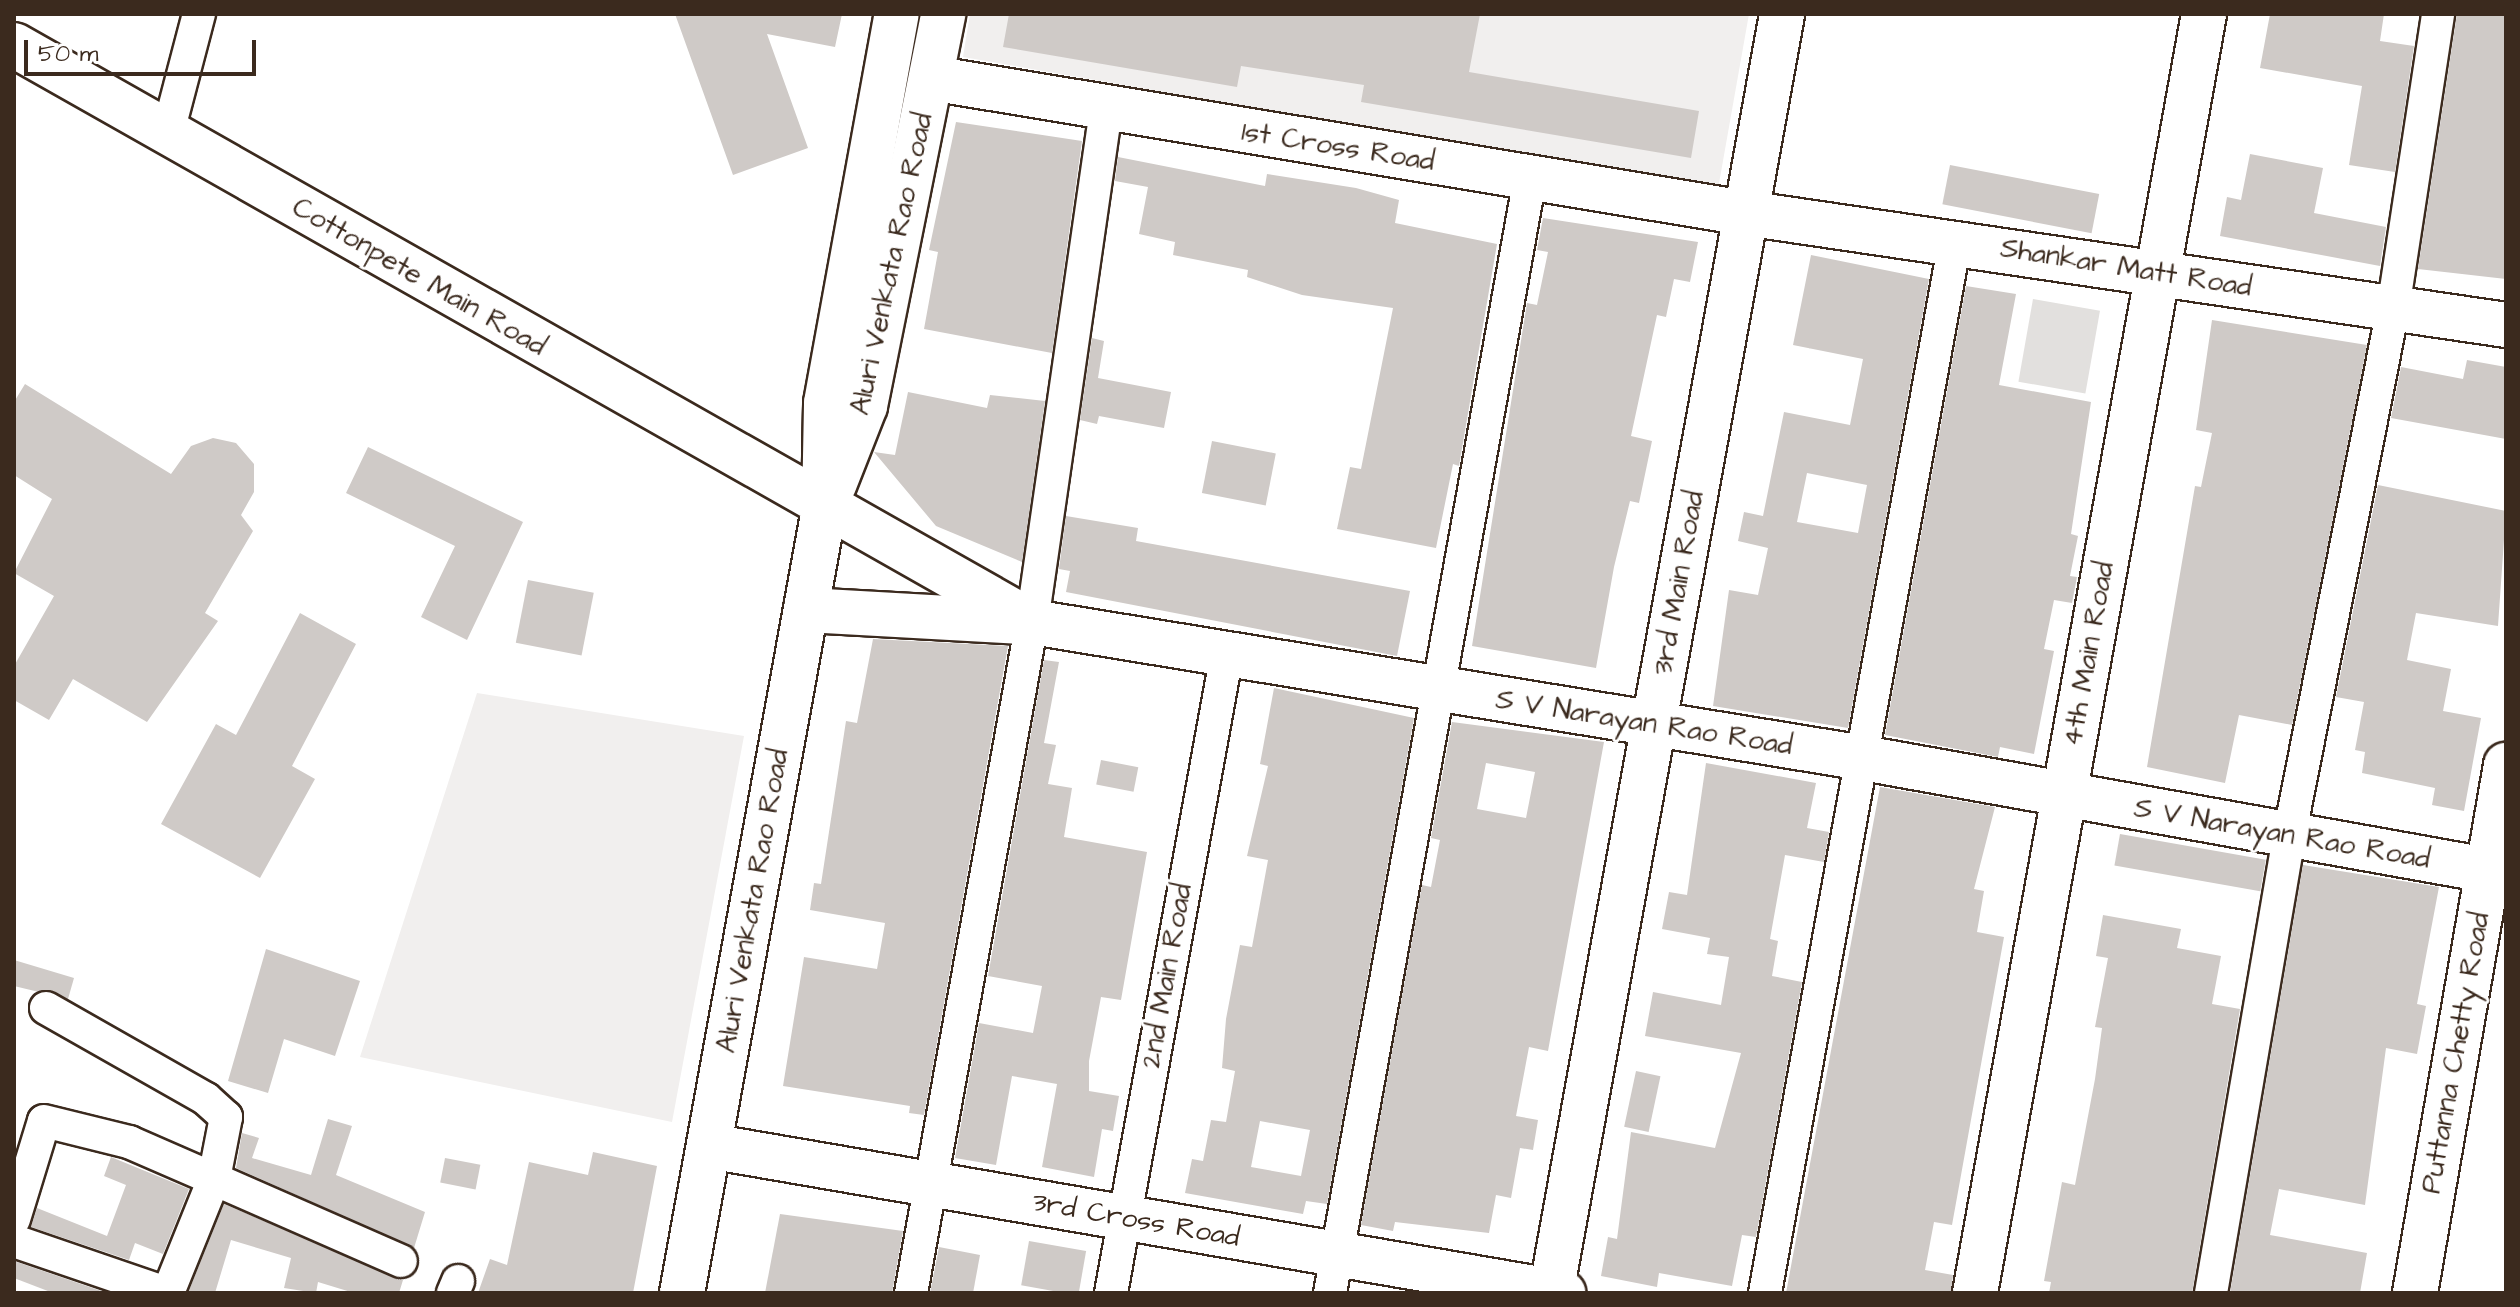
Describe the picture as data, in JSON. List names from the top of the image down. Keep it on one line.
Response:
{"streets":{"main road":["1st Cross Road","Aluri Venkata Rao Road","Shankar Matt Road","Cottonpete Main Road","3rd Main Road","4th Main Road","S V Narayan Rao Road","Puttanna Chetty Road","3rd Cross Road"],"street":["2nd Main Road"]},"crossings":[["1st Cross Road","Aluri Venkata Rao Road"],["1st Cross Road","Shankar Matt Road"],["1st Cross Road","3rd Main Road"],["Aluri Venkata Rao Road","Cottonpete Main Road"],["Aluri Venkata Rao Road","S V Narayan Rao Road"],["Aluri Venkata Rao Road","3rd Cross Road"],["Shankar Matt Road","3rd Main Road"],["Shankar Matt Road","4th Main Road"],["Cottonpete Main Road","S V Narayan Rao Road"],["3rd Main Road","S V Narayan Rao Road"],["3rd Main Road","3rd Cross Road"],["4th Main Road","S V Narayan Rao Road"],["S V Narayan Rao Road","2nd Main Road"],["S V Narayan Rao Road","Puttanna Chetty Road"],["2nd Main Road","3rd Cross Road"]],"scale_bar":"50 m"}
